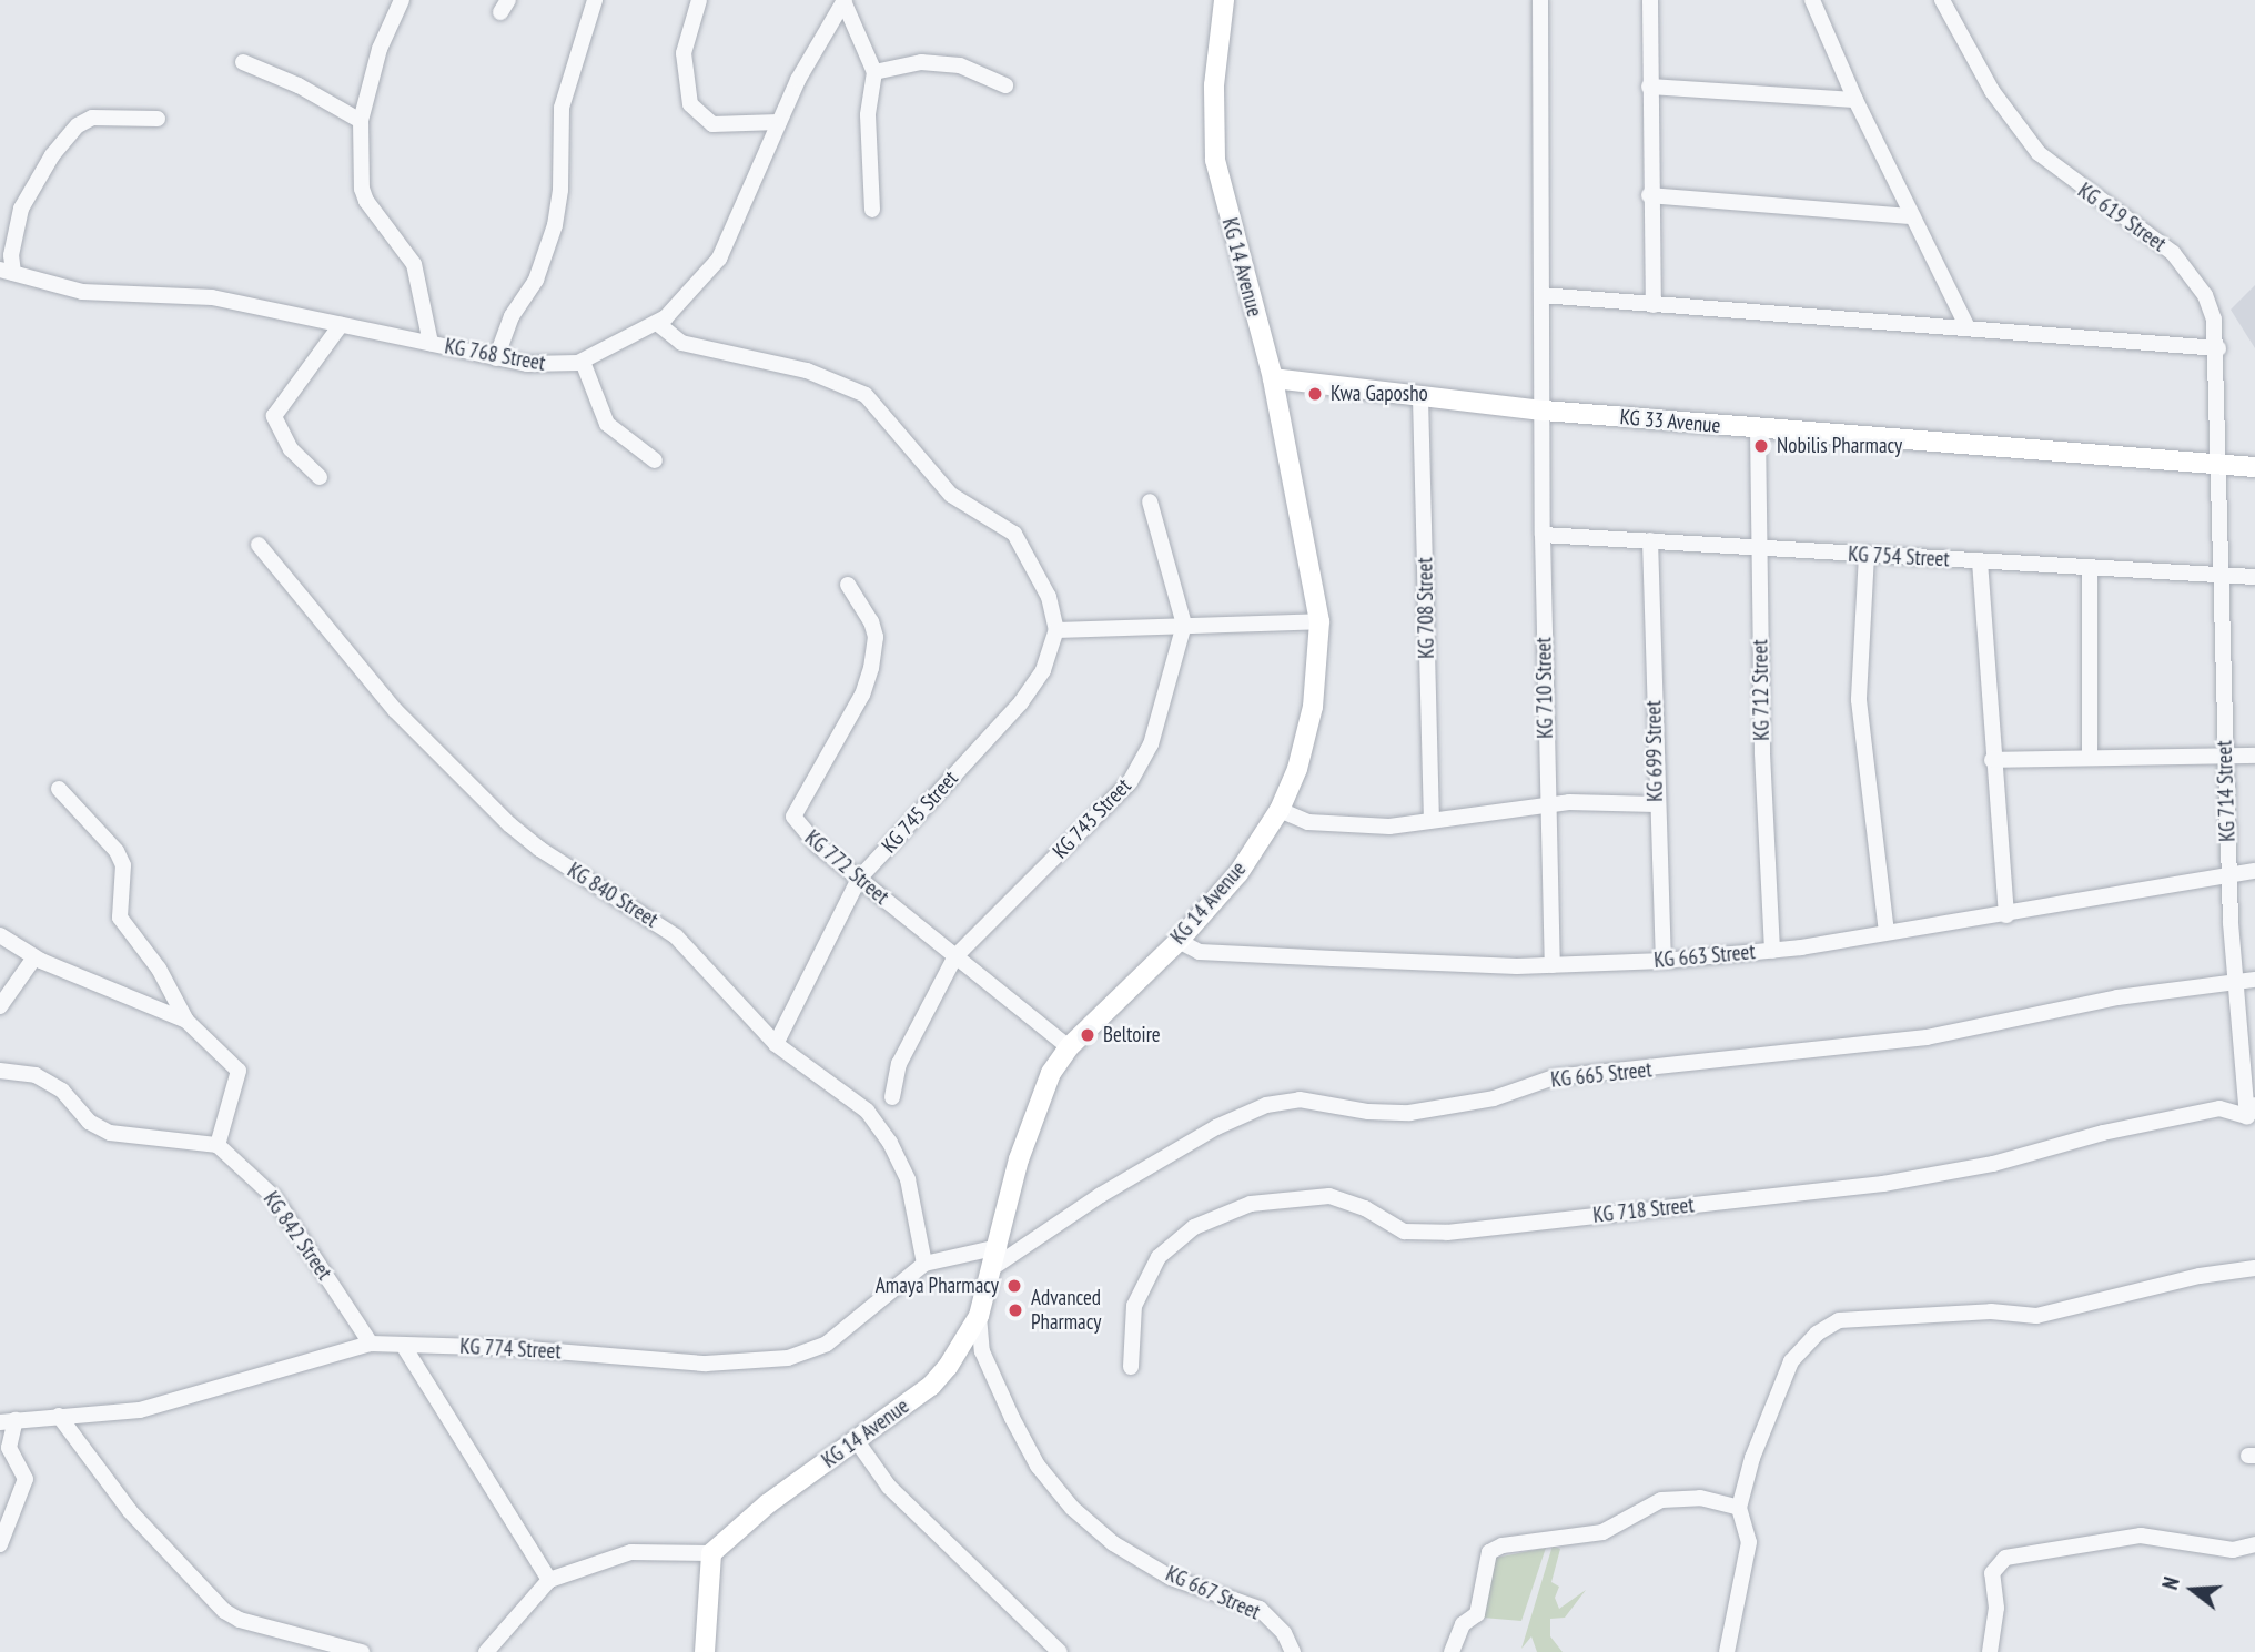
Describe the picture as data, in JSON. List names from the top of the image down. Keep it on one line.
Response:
{"streets":{"main road":["KG 14 Avenue","KG 33 Avenue"],"street":["KG 619 Street","KG 768 Street","KG 754 Street","KG 708 Street","KG 710 Street","KG 712 Street","KG 699 Street","KG 714 Street","KG 745 Street","KG 743 Street","KG 772 Street","KG 840 Street","KG 663 Street","KG 665 Street","KG 718 Street","KG 842 Street","KG 774 Street","KG 667 Street"]},"crossings":[["KG 619 Street","KG 33 Avenue"],["KG 619 Street","KG 714 Street"],["KG 14 Avenue","KG 33 Avenue"],["KG 14 Avenue","KG 772 Street"],["KG 14 Avenue","KG 663 Street"],["KG 14 Avenue","KG 665 Street"],["KG 14 Avenue","KG 774 Street"],["KG 14 Avenue","KG 667 Street"],["KG 33 Avenue","KG 708 Street"],["KG 33 Avenue","KG 710 Street"],["KG 33 Avenue","KG 712 Street"],["KG 33 Avenue","KG 714 Street"],["KG 754 Street","KG 710 Street"],["KG 754 Street","KG 712 Street"],["KG 754 Street","KG 699 Street"],["KG 754 Street","KG 714 Street"],["KG 710 Street","KG 663 Street"],["KG 712 Street","KG 663 Street"],["KG 699 Street","KG 663 Street"],["KG 714 Street","KG 663 Street"],["KG 714 Street","KG 665 Street"],["KG 714 Street","KG 718 Street"],["KG 745 Street","KG 772 Street"],["KG 745 Street","KG 840 Street"],["KG 743 Street","KG 772 Street"],["KG 840 Street","KG 774 Street"],["KG 842 Street","KG 774 Street"]],"places":["Kwa Gaposho","Nobilis Pharmacy","Beltoire","Amaya Pharmacy","Advanced Pharmacy"],"north":"left"}
